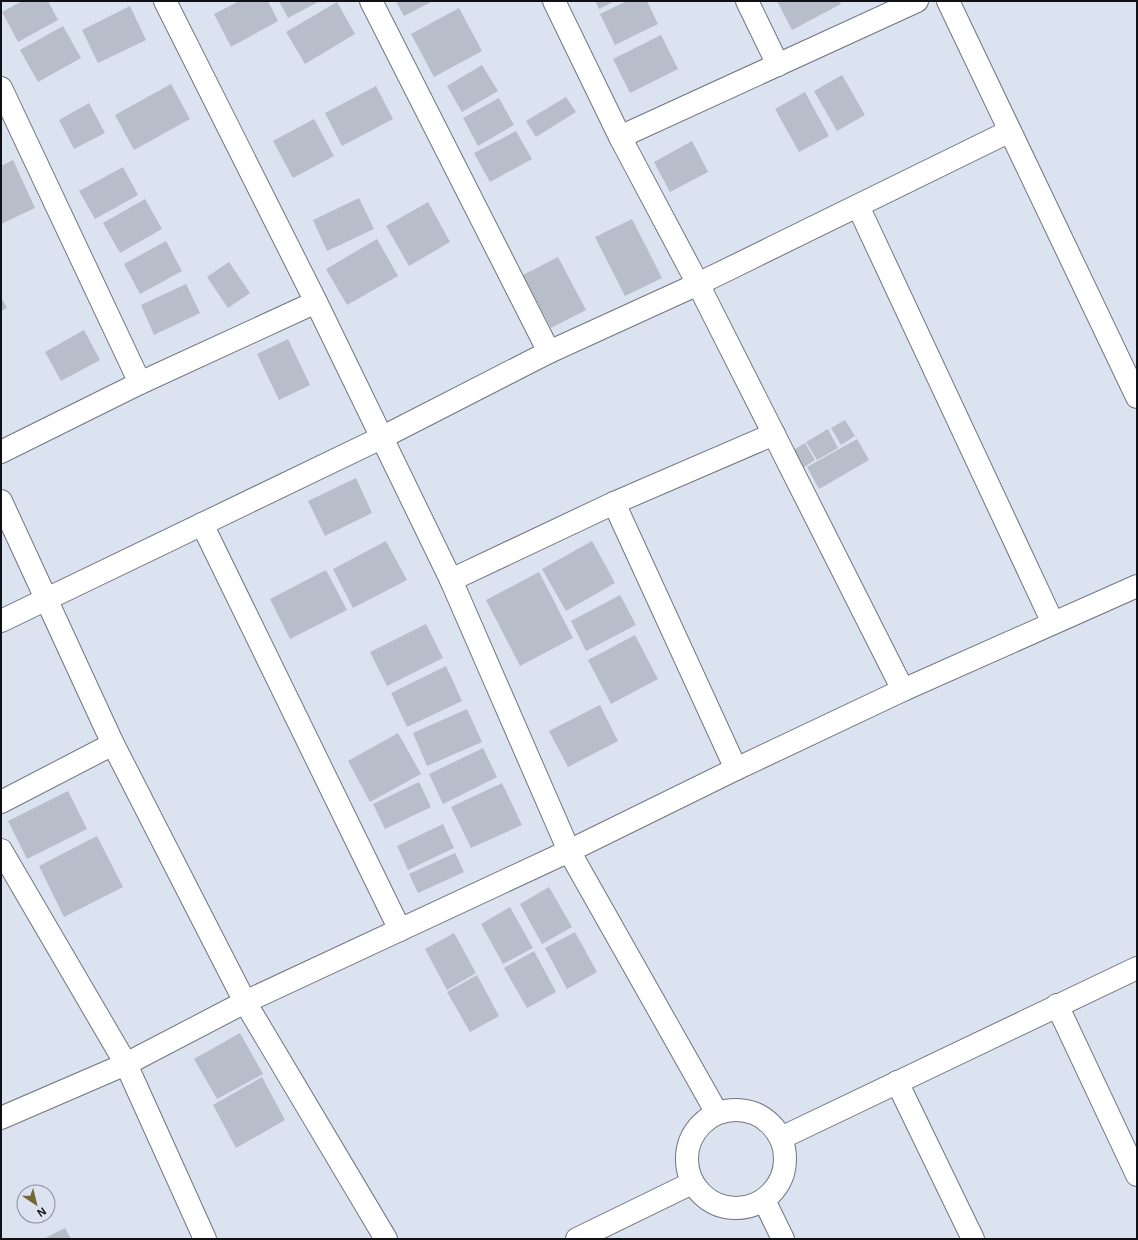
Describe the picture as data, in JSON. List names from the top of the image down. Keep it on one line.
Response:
{"north":"bottom right"}
